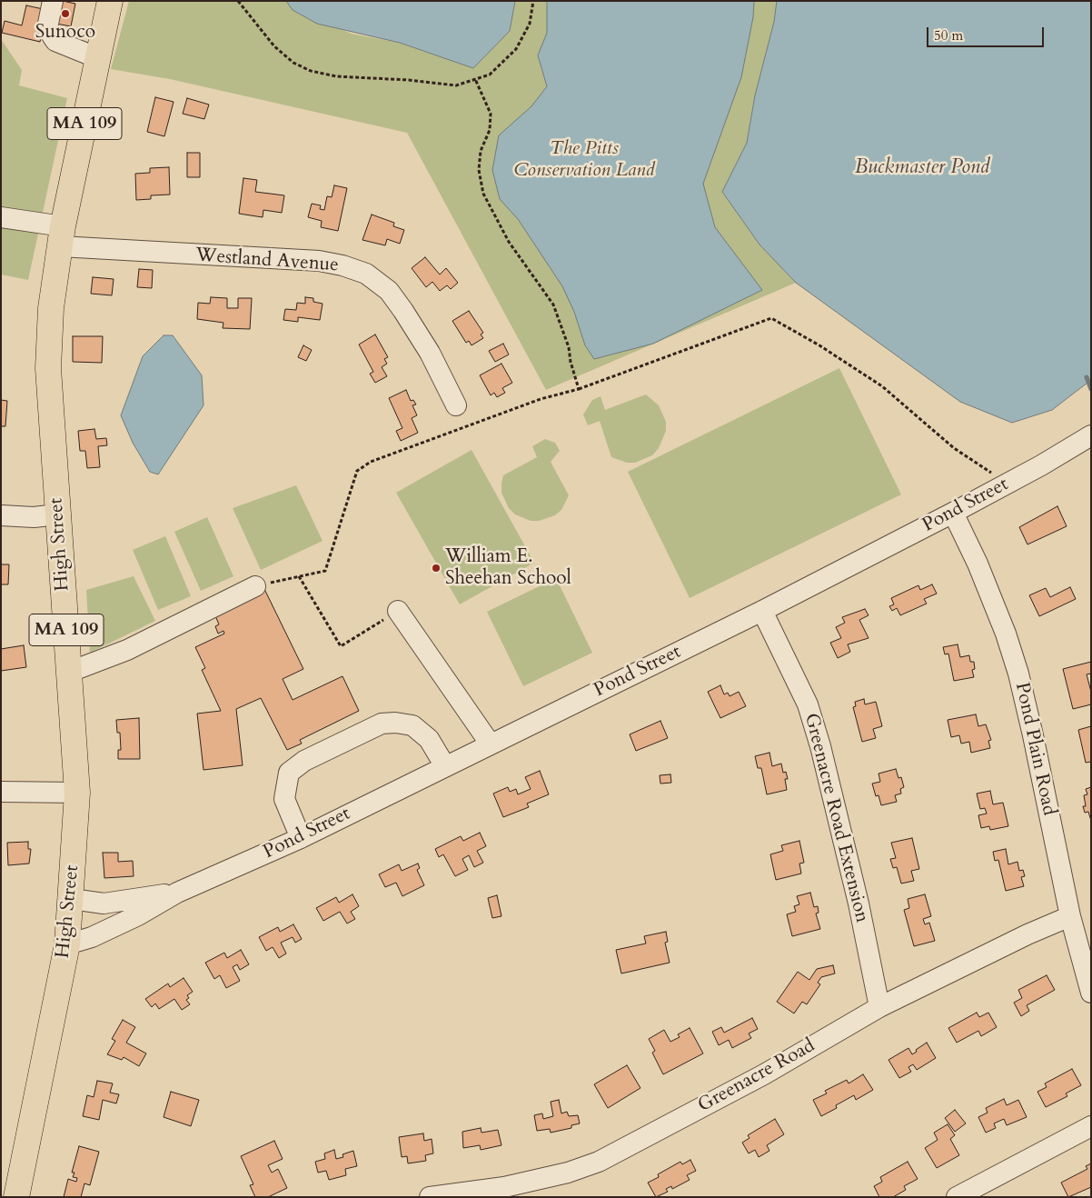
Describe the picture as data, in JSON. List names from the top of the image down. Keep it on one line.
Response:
{"streets":{"main road":["MA 109","High Street"],"street":["Westland Avenue","Pond Street","Pond Plain Road","Greenacre Road Extension","Greenacre Road"]},"crossings":[["Westland Avenue","High Street"],["Pond Street","High Street"],["Pond Street","Pond Plain Road"],["Pond Street","Greenacre Road Extension"],["Pond Plain Road","Greenacre Road"],["Greenacre Road Extension","Greenacre Road"]],"water":["Buckmaster Pond"],"parks":["The Pitts Conservation Land"],"places":["Sunoco","William E. Sheehan School"],"scale_bar":"50 m"}
